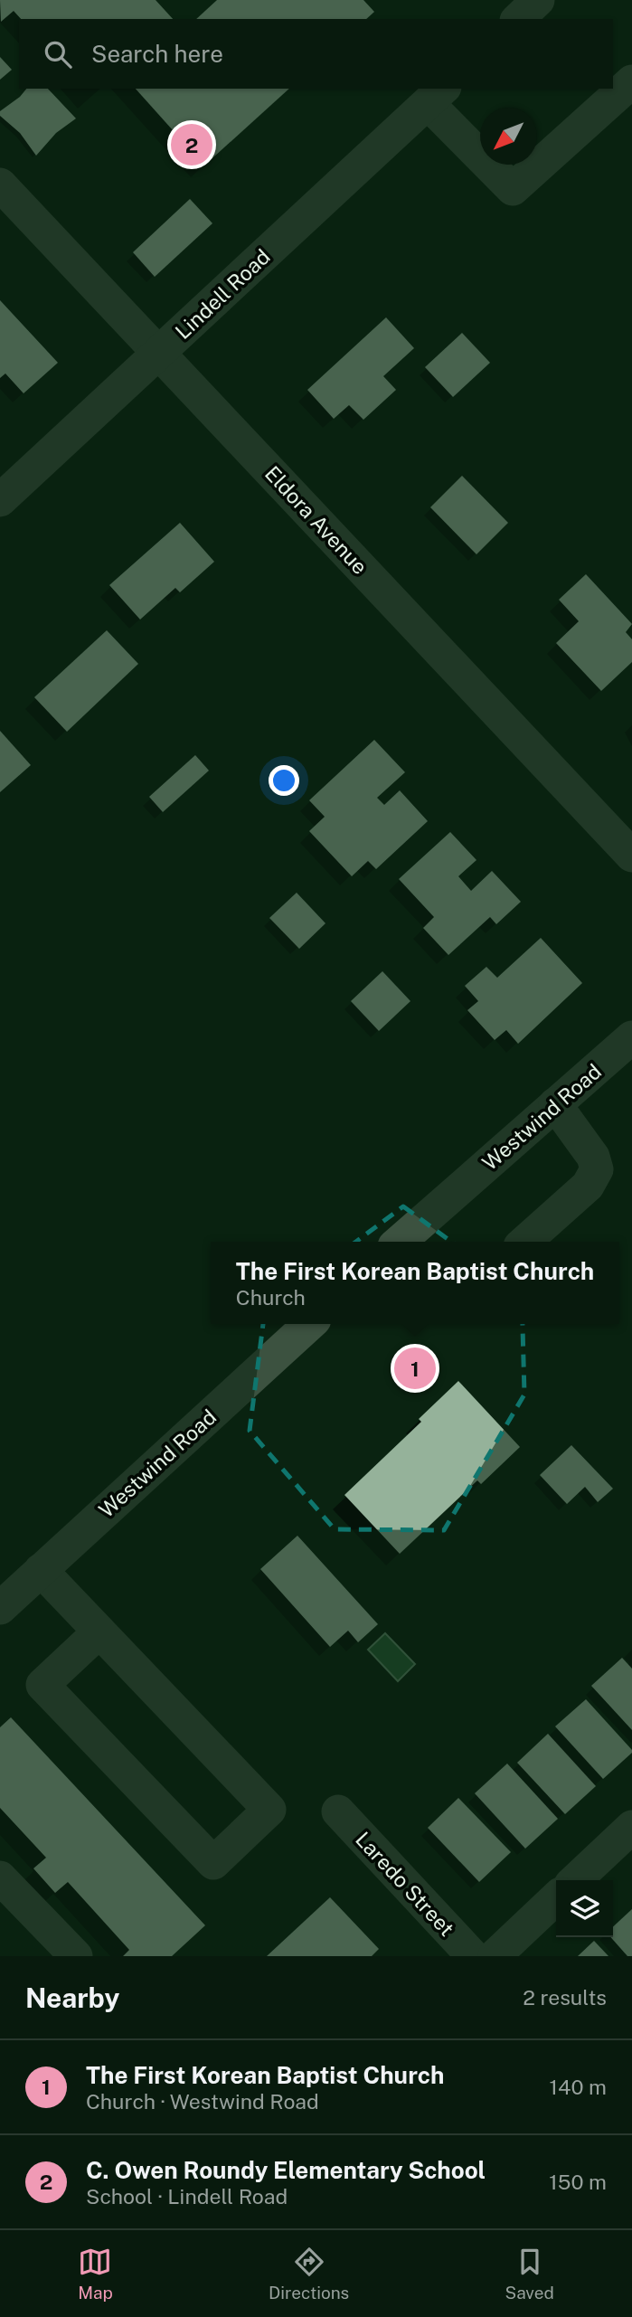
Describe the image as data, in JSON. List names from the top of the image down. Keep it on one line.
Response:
{"streets":{"street":["Lindell Road","Eldora Avenue","Westwind Road","Laredo Street"]},"crossings":[["Lindell Road","Eldora Avenue"]],"north":"bottom left","page":{"search":"Search here","pins":["2","1"],"popup":["The First Korean Baptist Church","Church"],"heading":["Nearby","2 results"],"list":[{"mark":"1","name":"The First Korean Baptist Church","note":"Church · Westwind Road","value":"140 m"},{"mark":"2","name":"C. Owen Roundy Elementary School","note":"School · Lindell Road","value":"150 m"}],"nav":["Map","Directions","Saved"]}}
